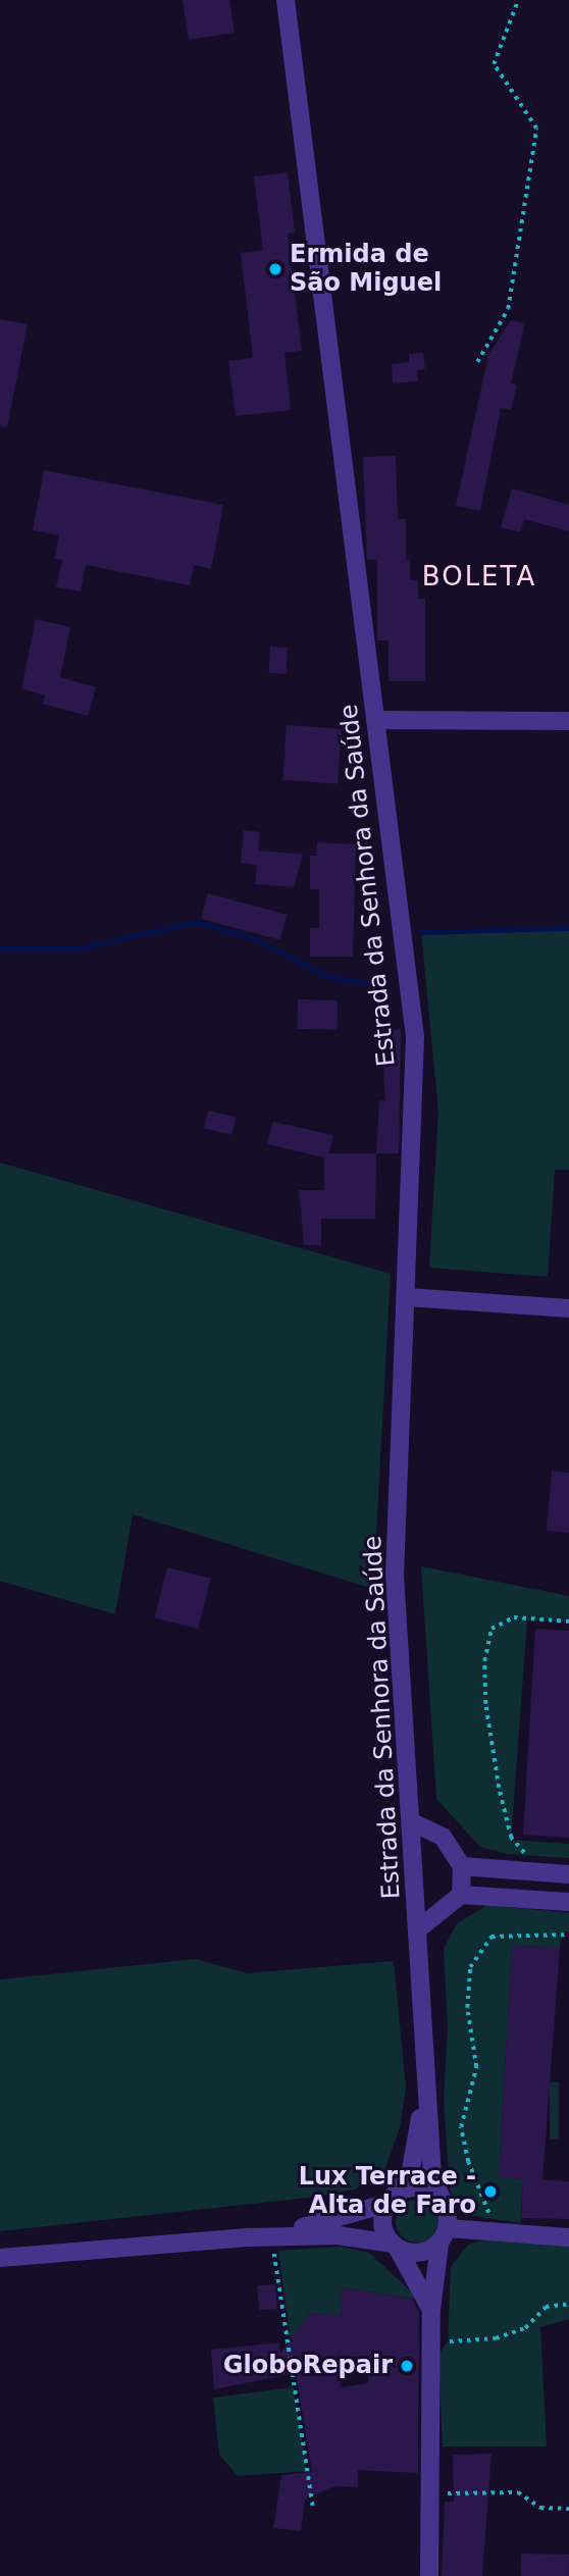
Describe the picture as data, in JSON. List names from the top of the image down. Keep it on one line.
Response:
{"streets":{"street":["Estrada da Senhora da Saúde"]},"districts":["BOLETA"],"places":["Ermida de São Miguel","Lux Terrace - Alta de Faro","GloboRepair"]}
